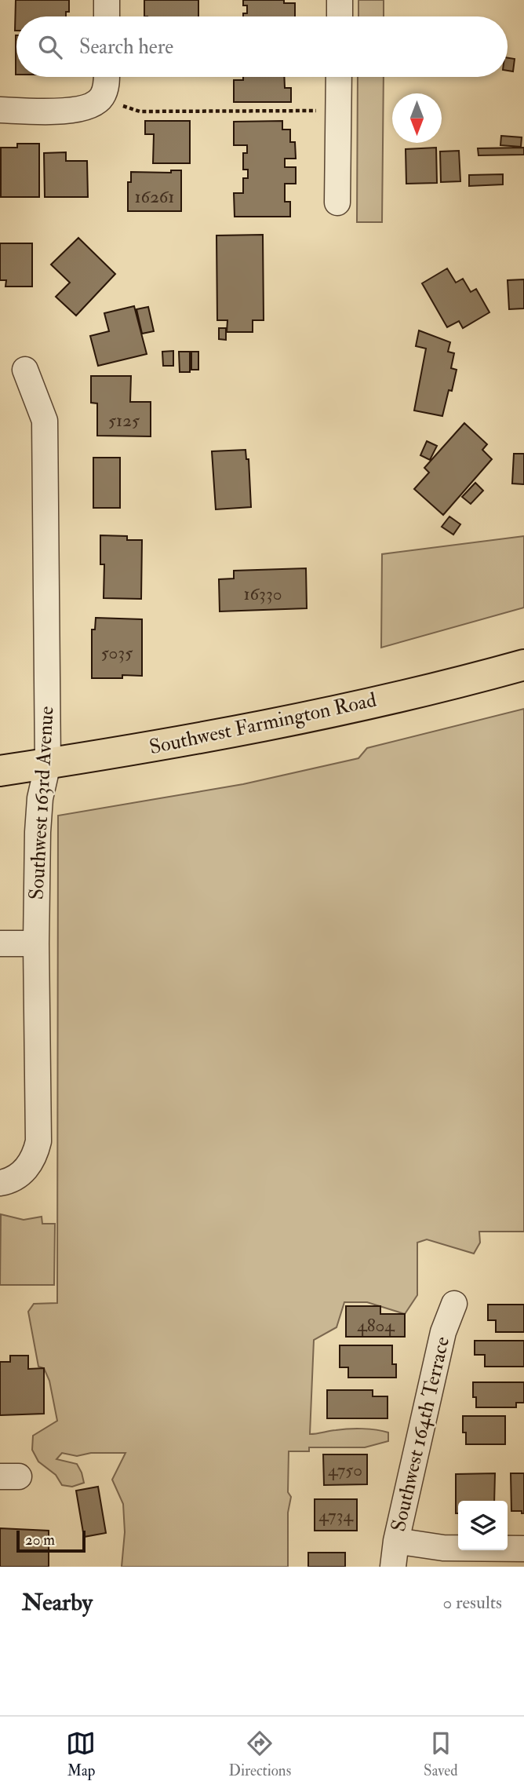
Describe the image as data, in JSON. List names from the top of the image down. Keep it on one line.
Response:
{"streets":{"main road":["Southwest Farmington Road"],"street":["Southwest 163rd Avenue","Southwest 164th Terrace"]},"crossings":[["Southwest Farmington Road","Southwest 163rd Avenue"]],"house_numbers":["16261","5125","16330","5035","4804","4750","4734"],"scale_bar":"20 m","north":"bottom","page":{"search":"Search here","scale":"20 m","heading":["Nearby","0 results"],"nav":["Map","Directions","Saved"]}}
